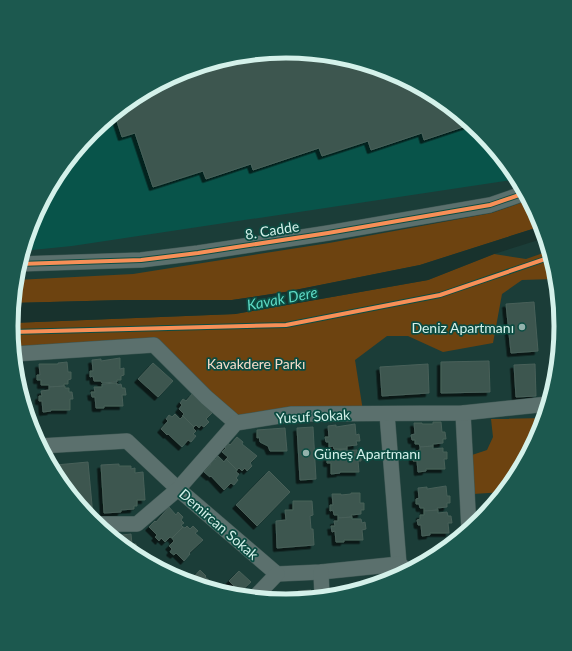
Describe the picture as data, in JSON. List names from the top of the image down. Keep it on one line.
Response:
{"streets":{"street":["8. Cadde","Yusuf Sokak","Demircan Sokak"]},"water":["Kavak Dere"],"parks":["Kavakdere Parkı"],"places":["Deniz Apartmanı","Güneş Apartmanı"]}
